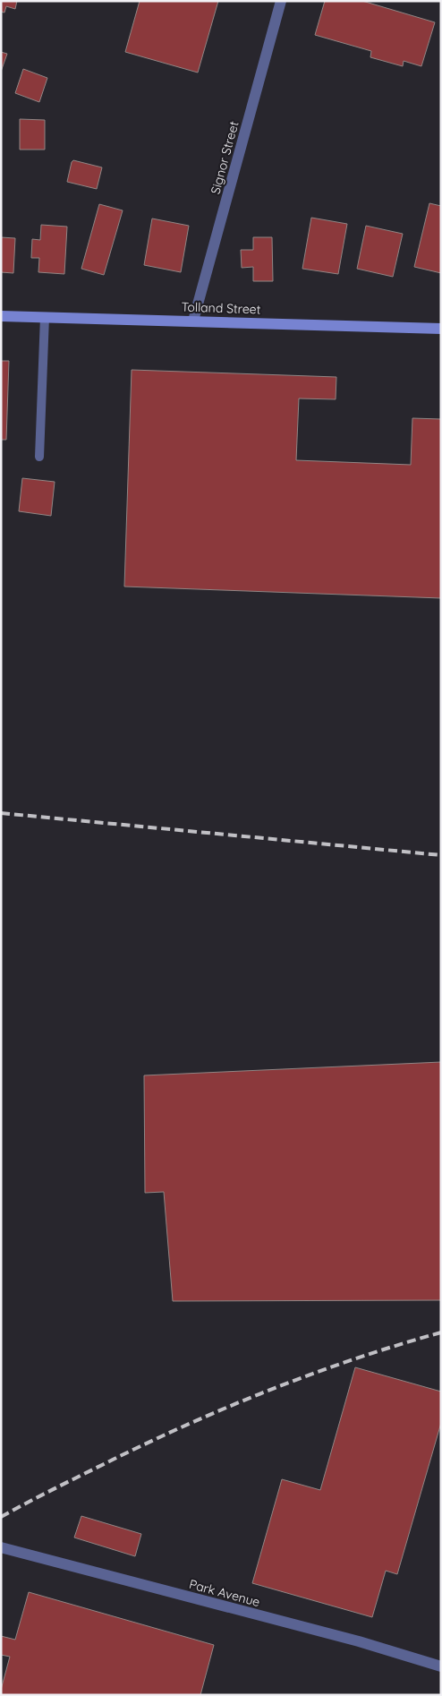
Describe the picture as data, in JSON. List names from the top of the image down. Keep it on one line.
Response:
{"streets":{"main road":["Tolland Street"],"street":["Signor Street","Park Avenue"]},"crossings":[["Signor Street","Tolland Street"]]}
